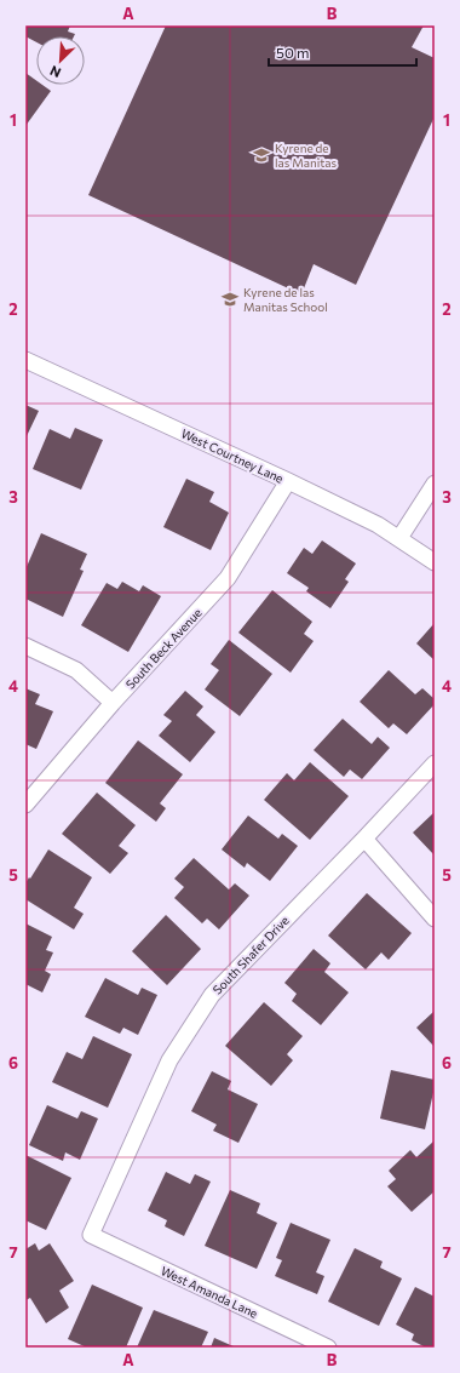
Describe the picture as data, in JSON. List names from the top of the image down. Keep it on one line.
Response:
{"streets":{"street":["West Courtney Lane","South Beck Avenue","South Shafer Drive","West Amanda Lane"]},"crossings":[["West Courtney Lane","South Beck Avenue"],["South Shafer Drive","West Amanda Lane"]],"places":{"school or university":["Kyrene de las Manitas","Kyrene de las Manitas School"]},"scale_bar":"50 m","north":"bottom left","grid":{"columns":["A","B"],"rows":["1","2","3","4","5","6","7"]}}
